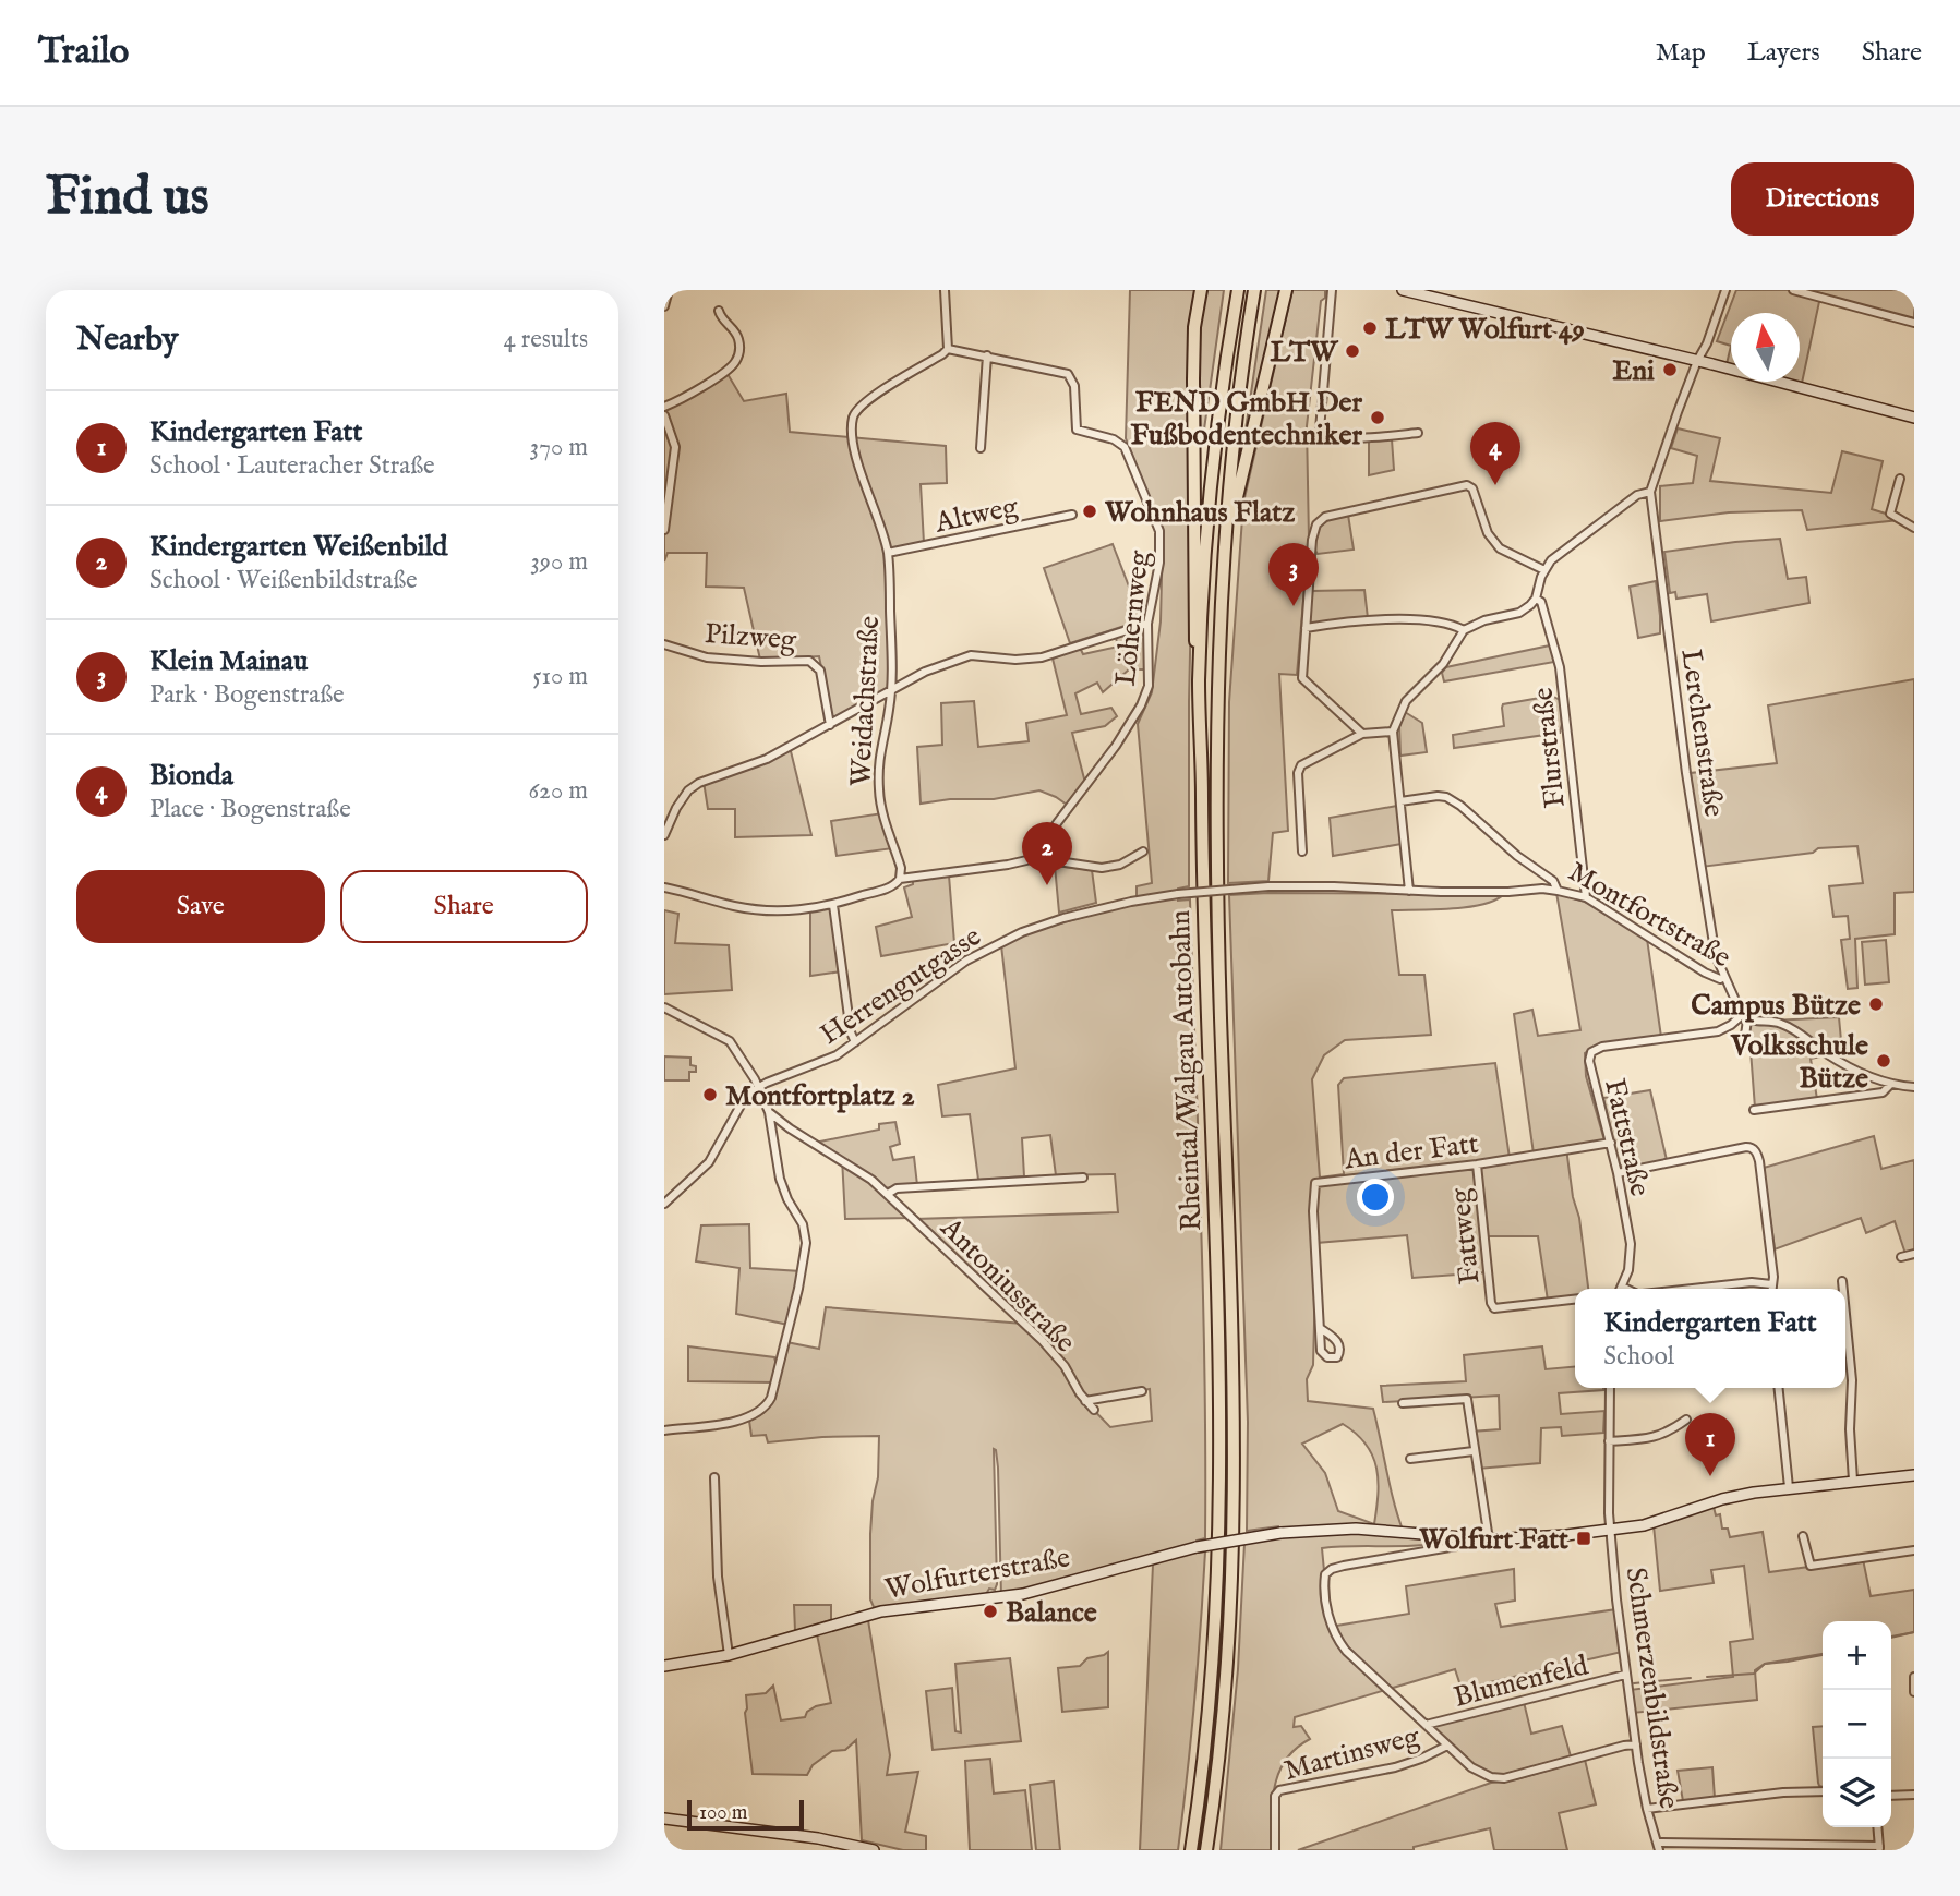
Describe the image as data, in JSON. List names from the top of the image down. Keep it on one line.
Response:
{"streets":{"highway":["Rheintal/Walgau Autobahn"],"street":["Altweg","Löhernweg","Pilzweg","Weidachstraße","Lerchenstraße","Flurstraße","Montfortstraße","Herrengutgasse","Fattstraße","An der Fatt","Fattweg","Antoniusstraße","Wolfurterstraße","Blumenfeld","Schmerzenbildstraße","Martinsweg"]},"crossings":[["Altweg","Weidachstraße"],["Lerchenstraße","Montfortstraße"],["Flurstraße","Montfortstraße"],["Montfortstraße","Herrengutgasse"],["Montfortstraße","Fattstraße"],["Fattstraße","An der Fatt"],["An der Fatt","Fattweg"],["Wolfurterstraße","Schmerzenbildstraße"],["Blumenfeld","Schmerzenbildstraße"]],"places":{"other":["LTW Wolfurt 49","LTW","Eni","FEND GmbH Der Fußbodentechniker","Wohnhaus Flatz","Campus Bütze","Volksschule Bütze","Montfortplatz 2","Balance"],"transit":["Wolfurt Fatt"]},"scale_bar":"100 m","north":"top","page":{"header":"Trailo","nav":["Map","Layers","Share"],"buttons":["Directions",["Save","Share"]],"title":"Find us","heading":["Nearby","4 results"],"list":[{"mark":"1","name":"Kindergarten Fatt","note":"School · Lauteracher Straße","value":"370 m"},{"mark":"2","name":"Kindergarten Weißenbild","note":"School · Weißenbildstraße","value":"390 m"},{"mark":"3","name":"Klein Mainau","note":"Park · Bogenstraße","value":"510 m"},{"mark":"4","name":"Bionda","note":"Place · Bogenstraße","value":"620 m"}],"pins":["4","3","2","1"],"popup":["Kindergarten Fatt","School"],"map_buttons":["+","−"],"scale":"100 m"}}
